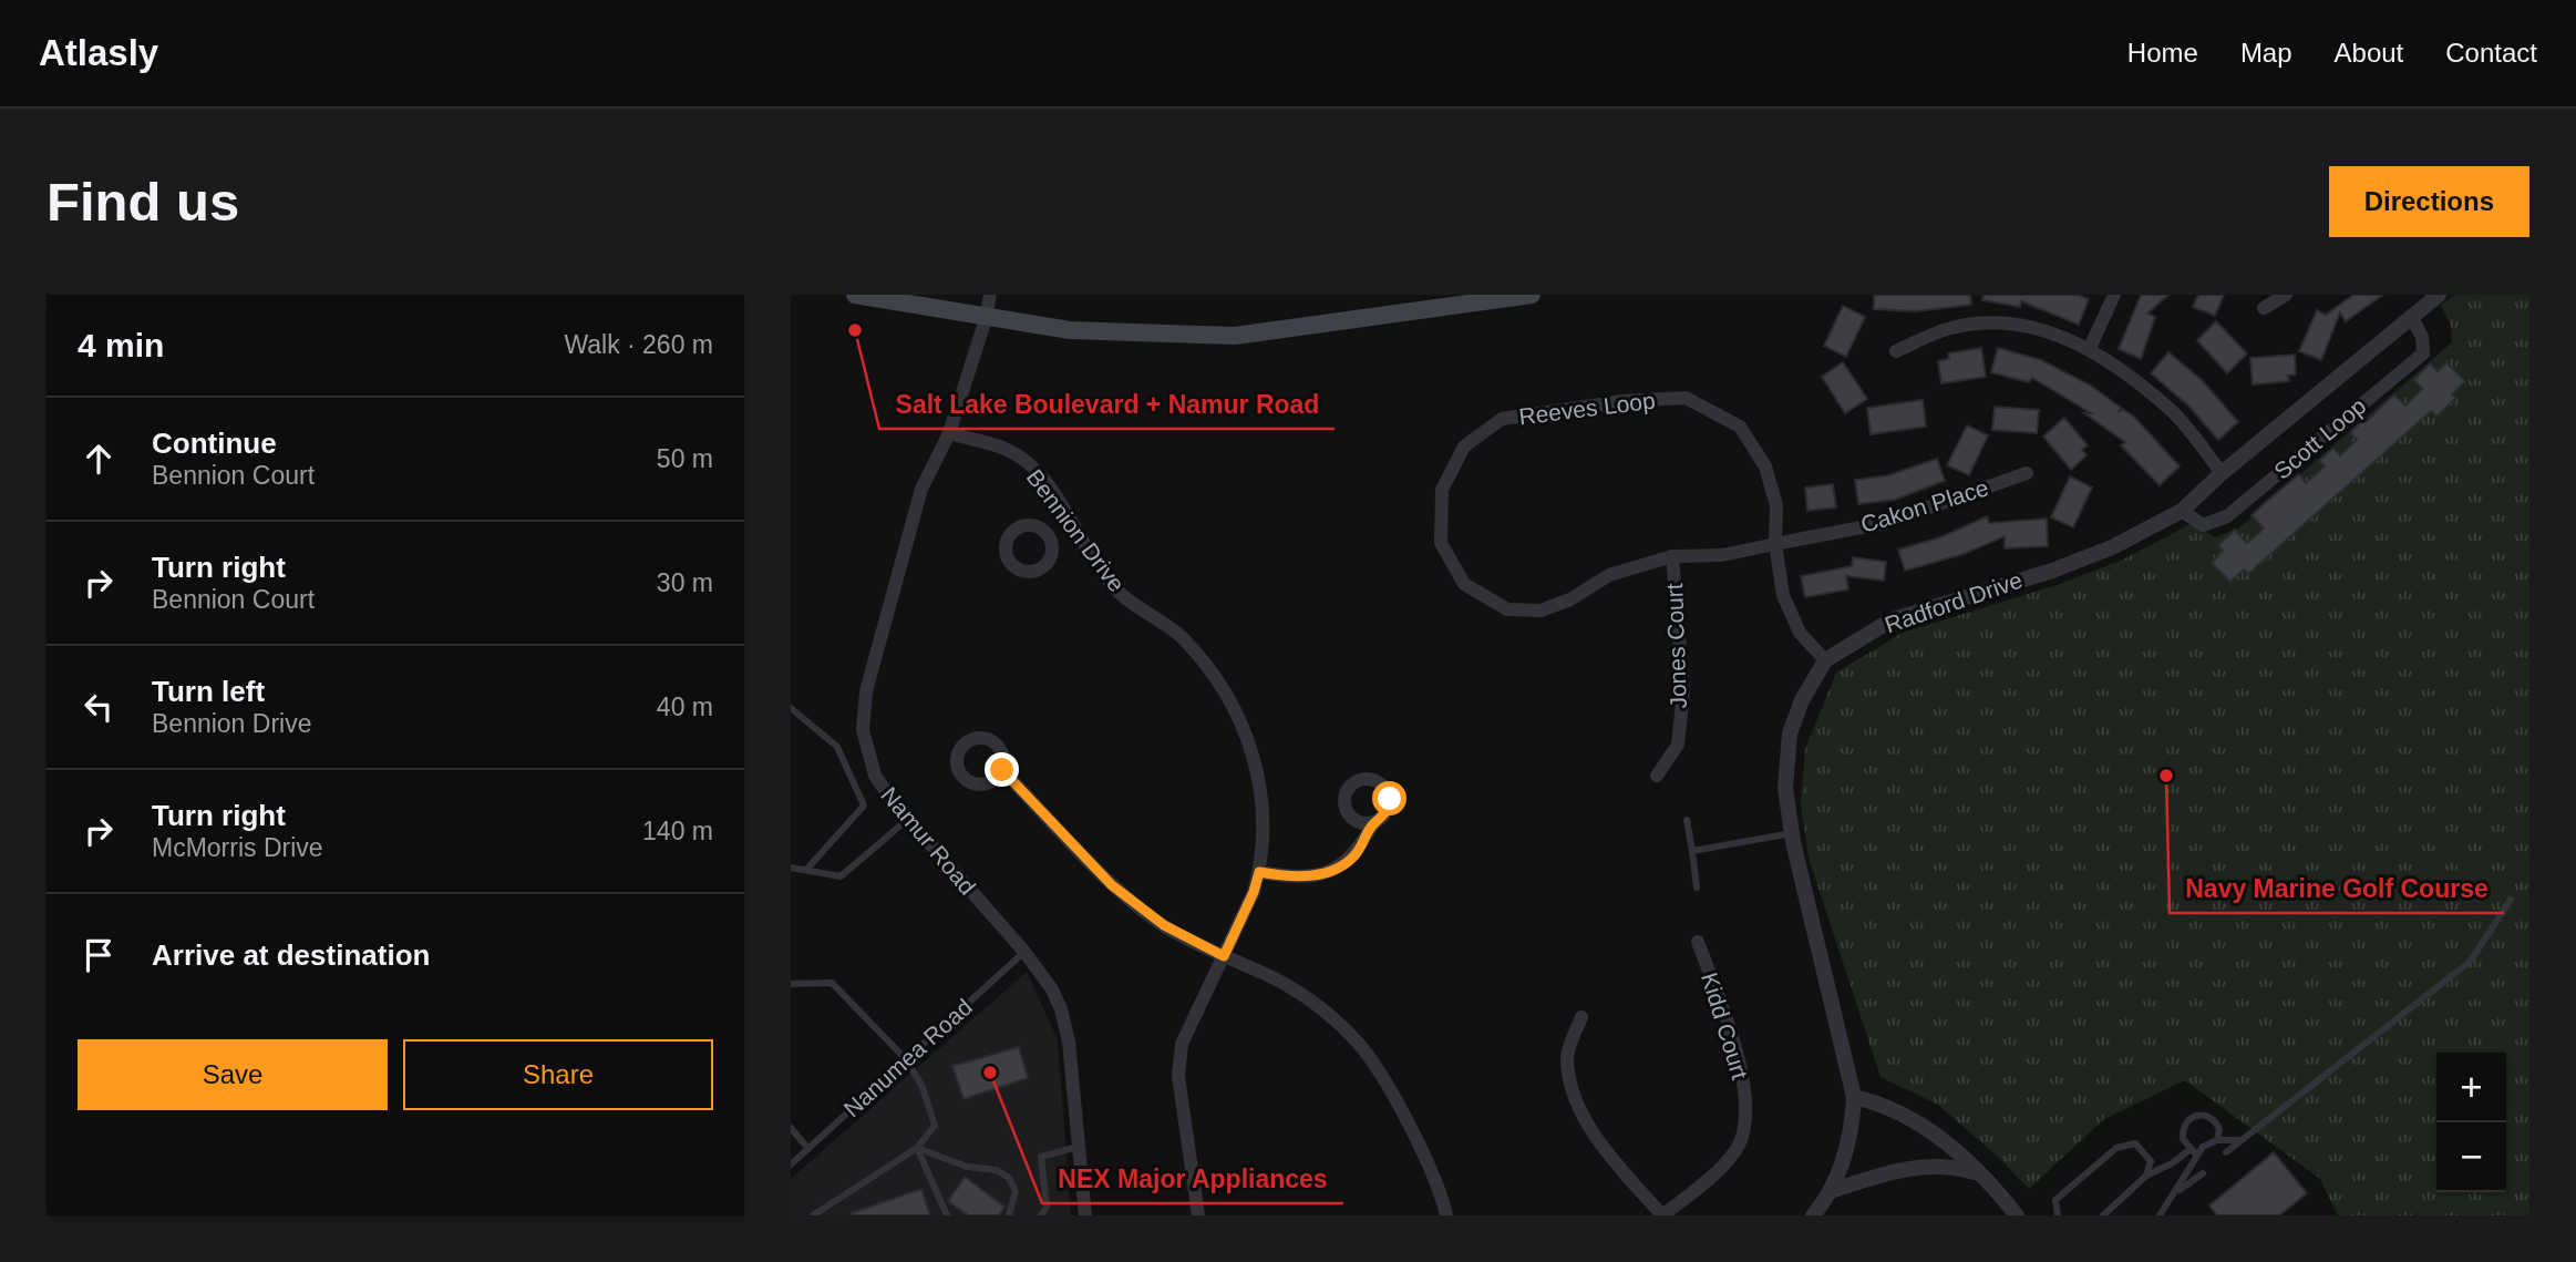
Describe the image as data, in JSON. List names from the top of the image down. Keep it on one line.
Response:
{"streets":{"street":["Reeves Loop","Scott Loop","Cakon Place","Bennion Drive","Radford Drive","Jones Court","Namur Road","Kidd Court"],"lane":["Nanumea Road"]},"crossings":[["Reeves Loop","Cakon Place"],["Reeves Loop","Radford Drive"],["Reeves Loop","Jones Court"],["Scott Loop","Radford Drive"],["Bennion Drive","Namur Road"],["Namur Road","Nanumea Road"]],"places":["Salt Lake Boulevard + Namur Road","Navy Marine Golf Course","NEX Major Appliances"],"page":{"header":"Atlasly","nav":["Home","Map","About","Contact"],"buttons":["Directions",["Save","Share"]],"title":"Find us","heading":["4 min","Walk · 260 m"],"list":[["Continue","Bennion Court","50 m"],["Turn right","Bennion Court","30 m"],["Turn left","Bennion Drive","40 m"],["Turn right","McMorris Drive","140 m"],"Arrive at destination"],"map_buttons":["+","−"]}}
